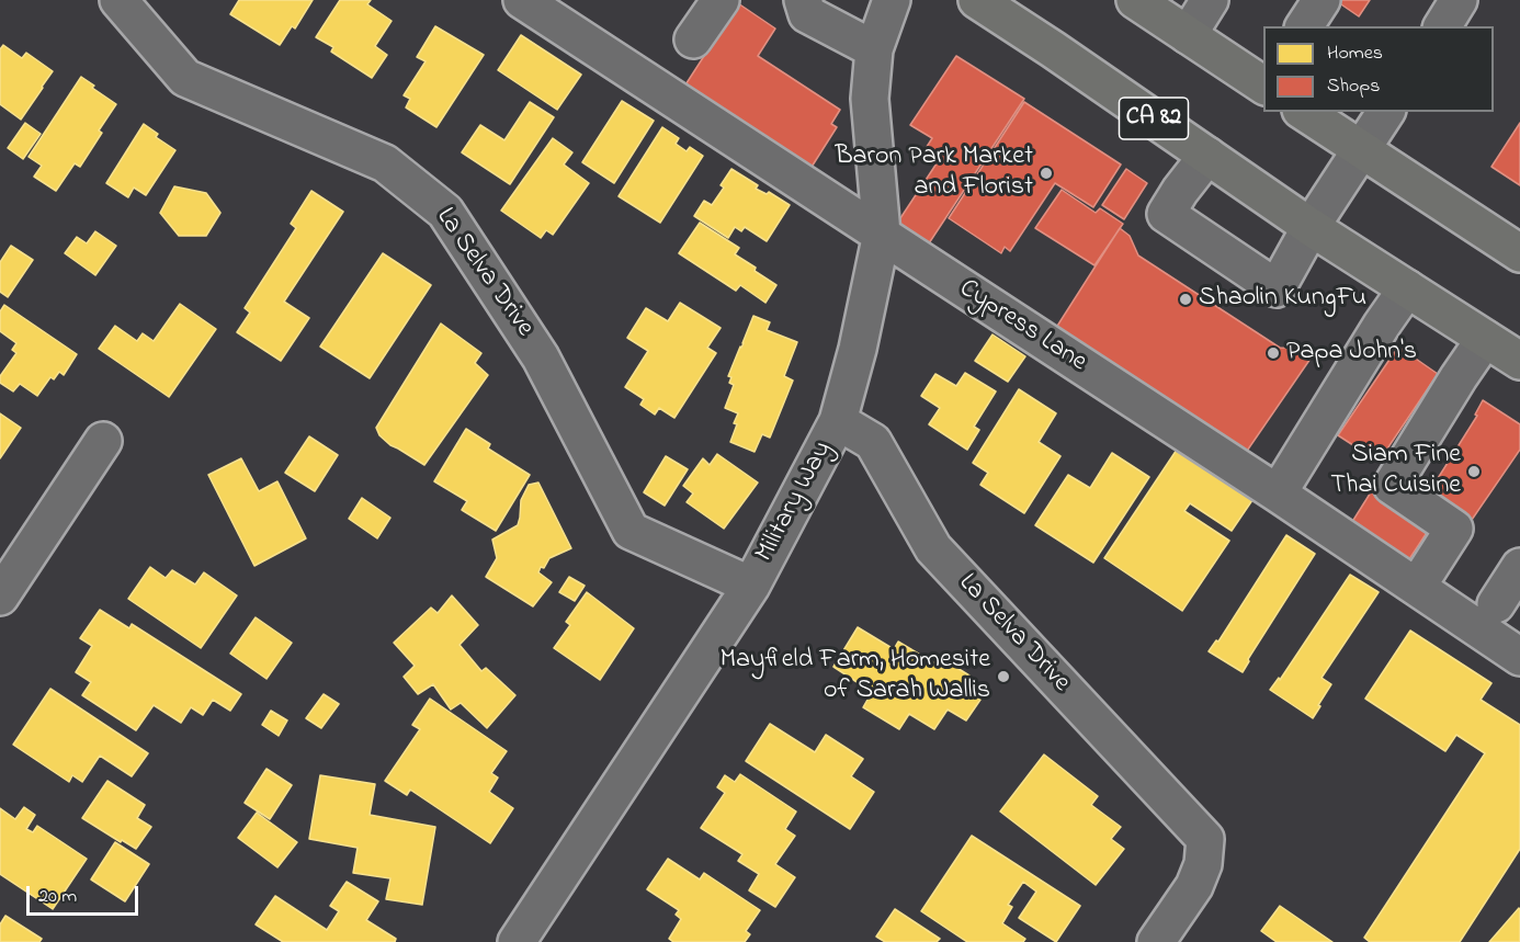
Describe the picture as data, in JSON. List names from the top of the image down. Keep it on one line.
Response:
{"streets":{"main road":["CA 82"],"street":["La Selva Drive","Cypress Lane","Military Way"]},"crossings":[["La Selva Drive","Military Way"],["Cypress Lane","Military Way"]],"places":["Baron Park Market and Florist","Shaolin KungFu","Papa John's","Siam Fine Thai Cuisine","Mayfield Farm, Homesite of Sarah Wallis"],"legend":["Homes","Shops"],"scale_bar":"20 m"}
